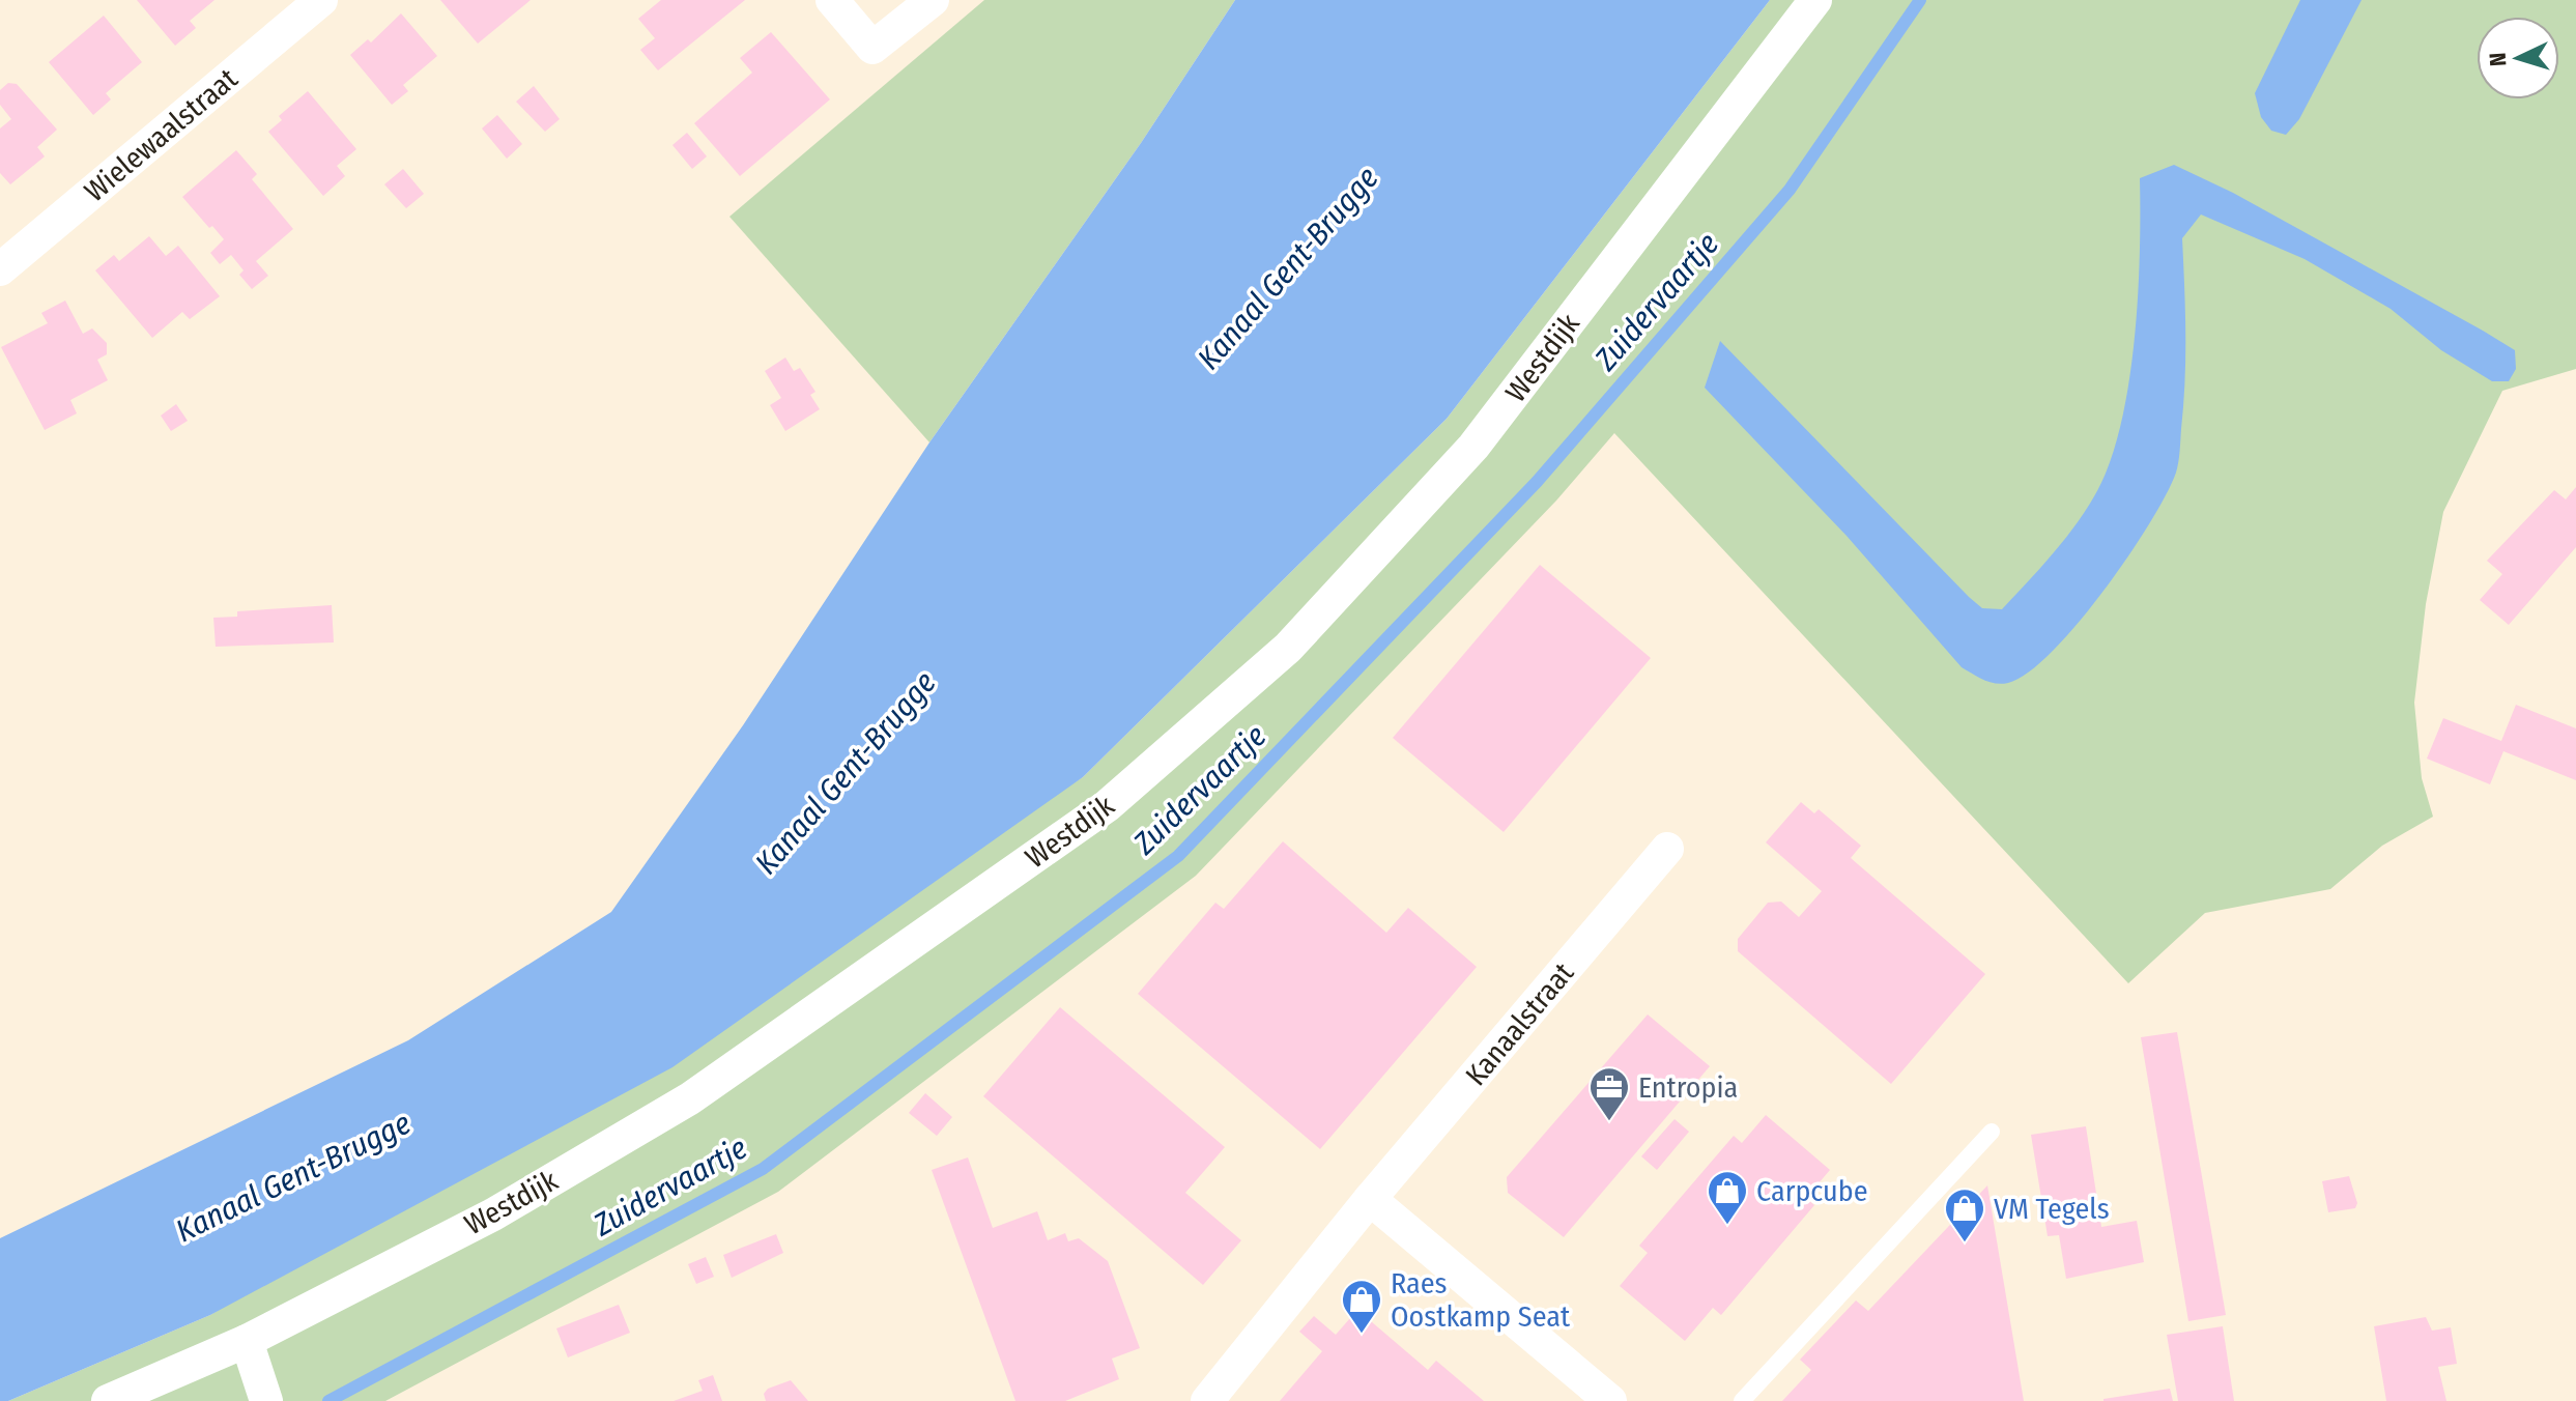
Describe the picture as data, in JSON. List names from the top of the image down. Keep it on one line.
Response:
{"streets":{"street":["Wielewaalstraat","Westdijk","Kanaalstraat"]},"water":["Kanaal Gent-Brugge","Zuidervaartje"],"places":{"office":["Entropia"],"shop":["Carpcube","VM Tegels","Raes Oostkamp Seat"]},"north":"left"}
